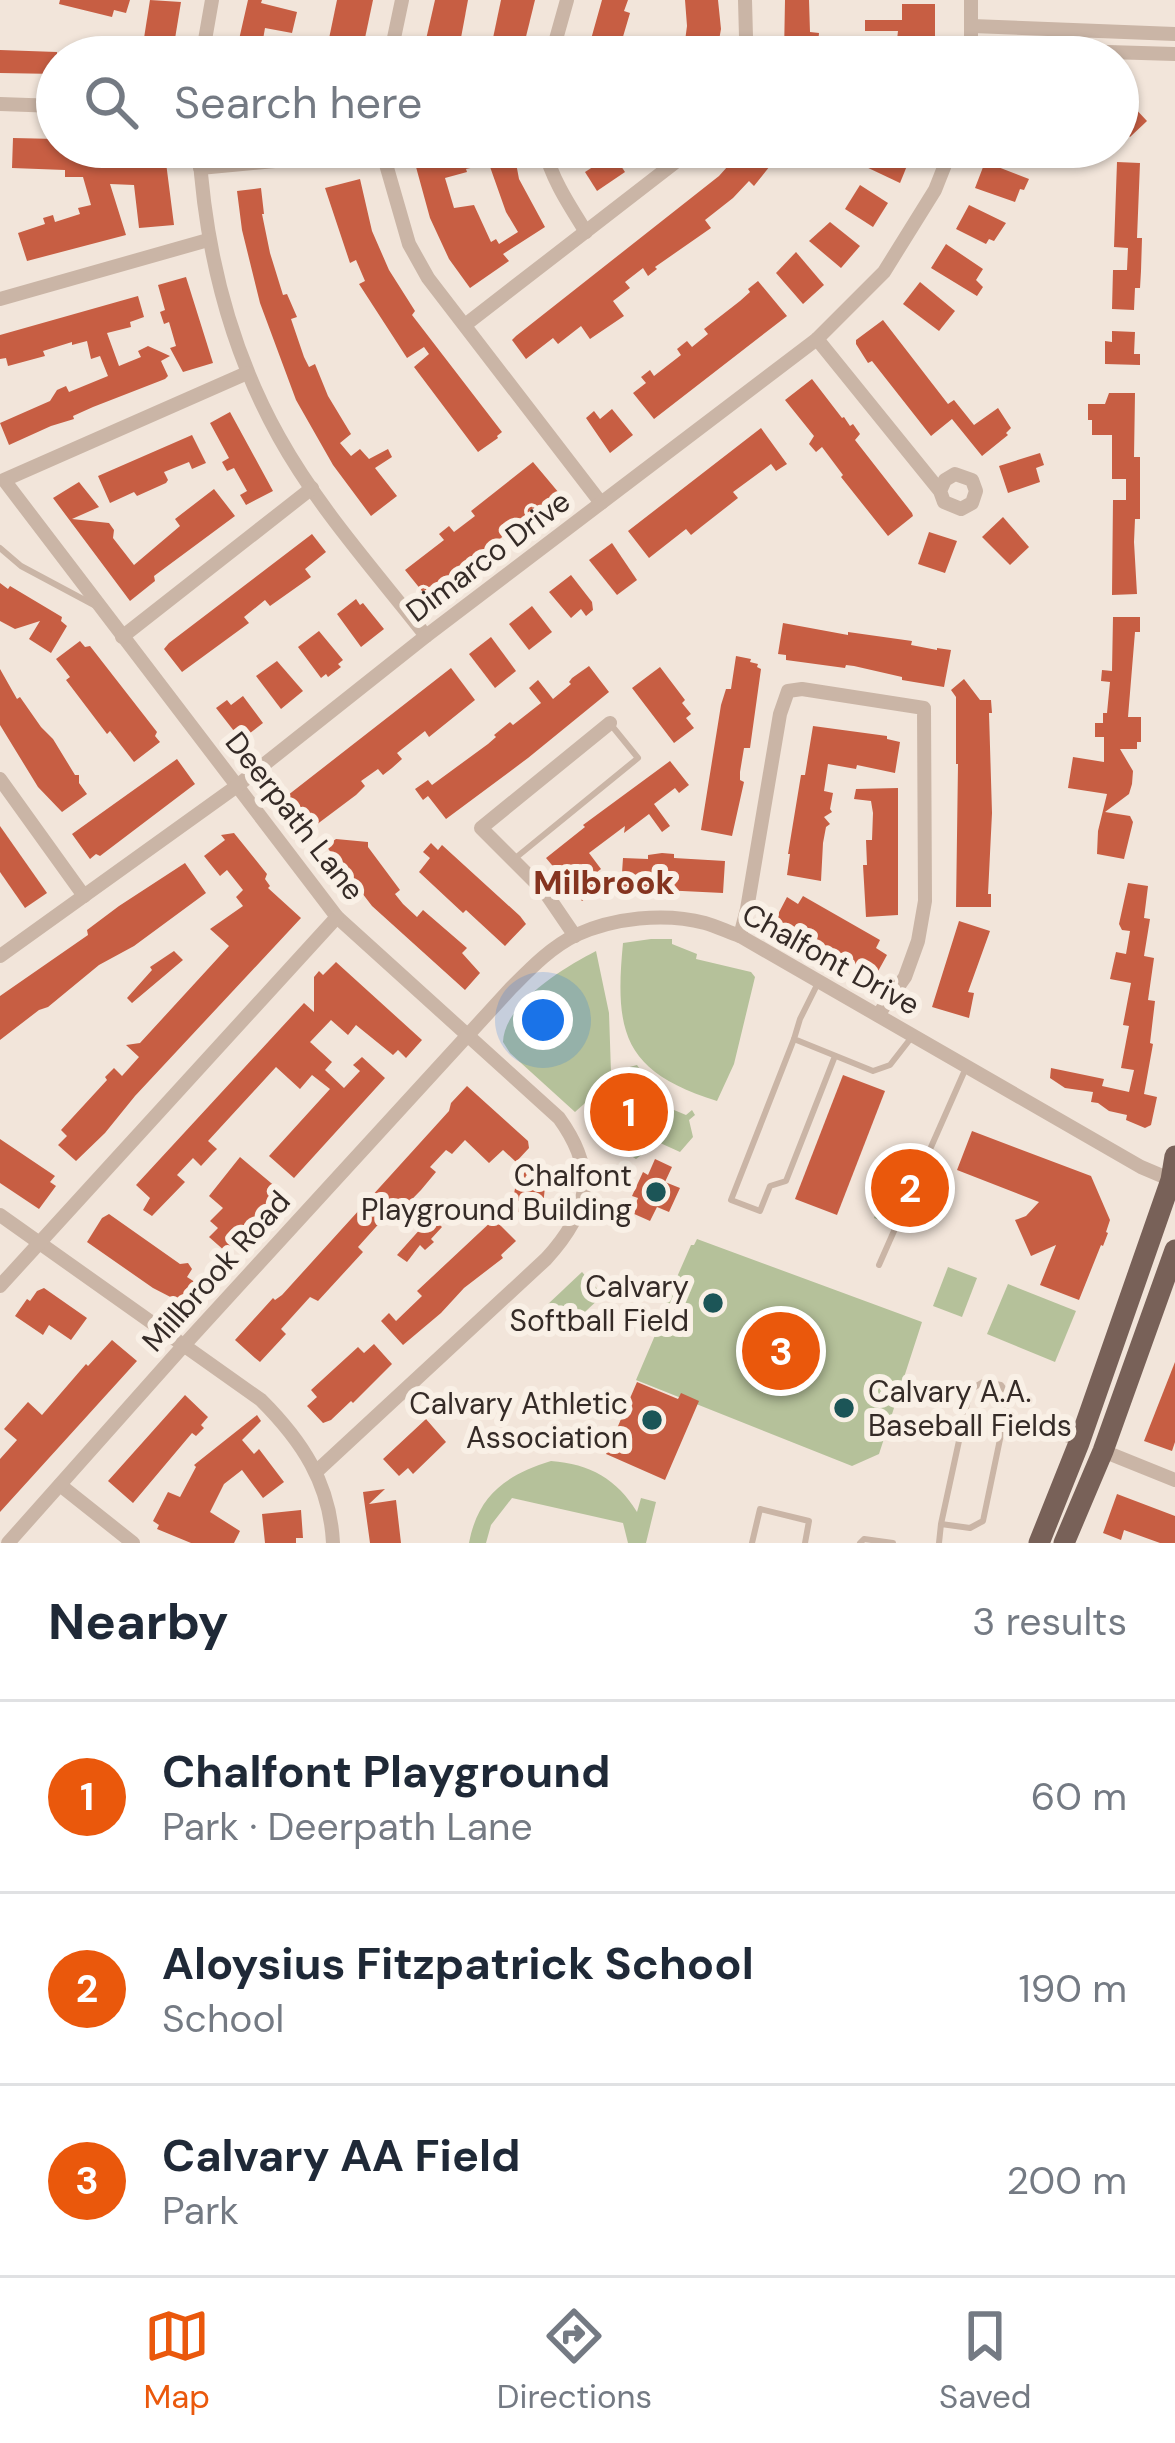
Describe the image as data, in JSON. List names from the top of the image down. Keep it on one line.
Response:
{"streets":{"street":["Dimarco Drive","Deerpath Lane","Chalfont Drive","Millbrook Road"]},"crossings":[["Dimarco Drive","Deerpath Lane"],["Deerpath Lane","Chalfont Drive"],["Deerpath Lane","Millbrook Road"],["Chalfont Drive","Millbrook Road"]],"districts":["Milbrook"],"places":["Chalfont Playground Building","Calvary Softball Field","Calvary A.A. Baseball Fields","Calvary Athletic Association"],"page":{"search":"Search here","pins":["1","2","3"],"heading":["Nearby","3 results"],"list":[{"mark":"1","name":"Chalfont Playground","note":"Park · Deerpath Lane","value":"60 m"},{"mark":"2","name":"Aloysius Fitzpatrick School","note":"School","value":"190 m"},{"mark":"3","name":"Calvary AA Field","note":"Park","value":"200 m"}],"nav":["Map","Directions","Saved"]}}
